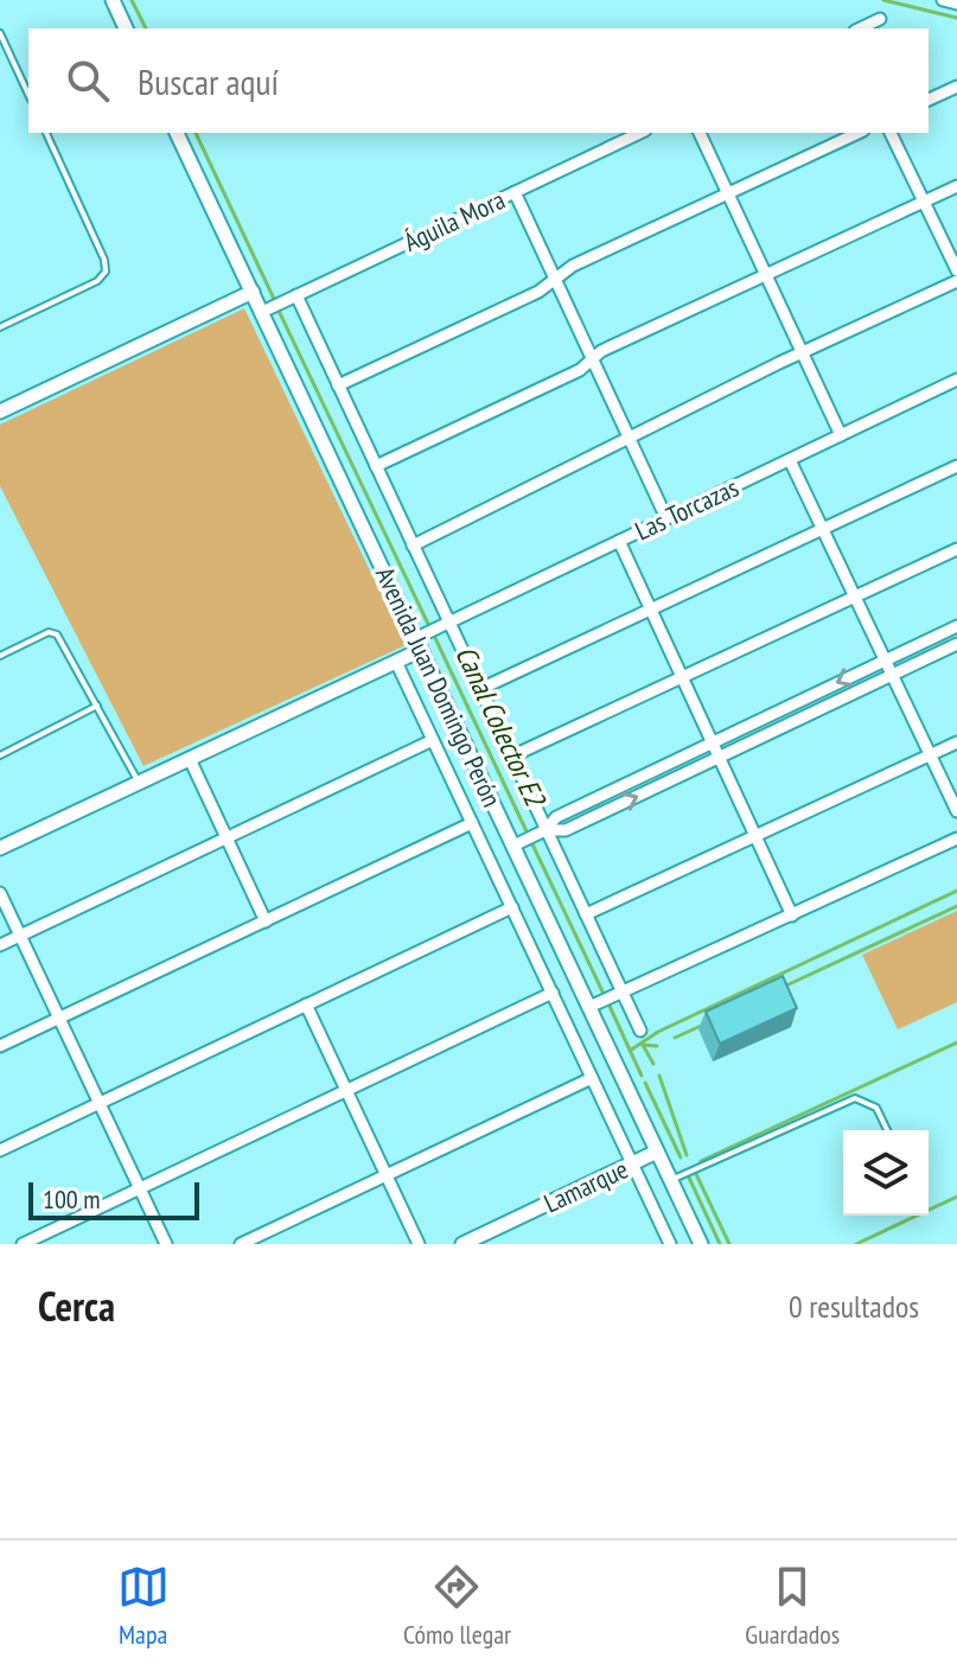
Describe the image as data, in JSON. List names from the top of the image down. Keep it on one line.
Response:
{"streets":{"street":["Águila Mora","Las Torcazas","Avenida Juan Domingo Perón","Lamarque"]},"crossings":[["Águila Mora","Avenida Juan Domingo Perón"],["Las Torcazas","Avenida Juan Domingo Perón"],["Avenida Juan Domingo Perón","Lamarque"]],"water":["Canal Colector E2"],"scale_bar":"100 m","page":{"search":"Buscar aquí","scale":"100 m","heading":["Cerca","0 resultados"],"nav":["Mapa","Cómo llegar","Guardados"]}}
